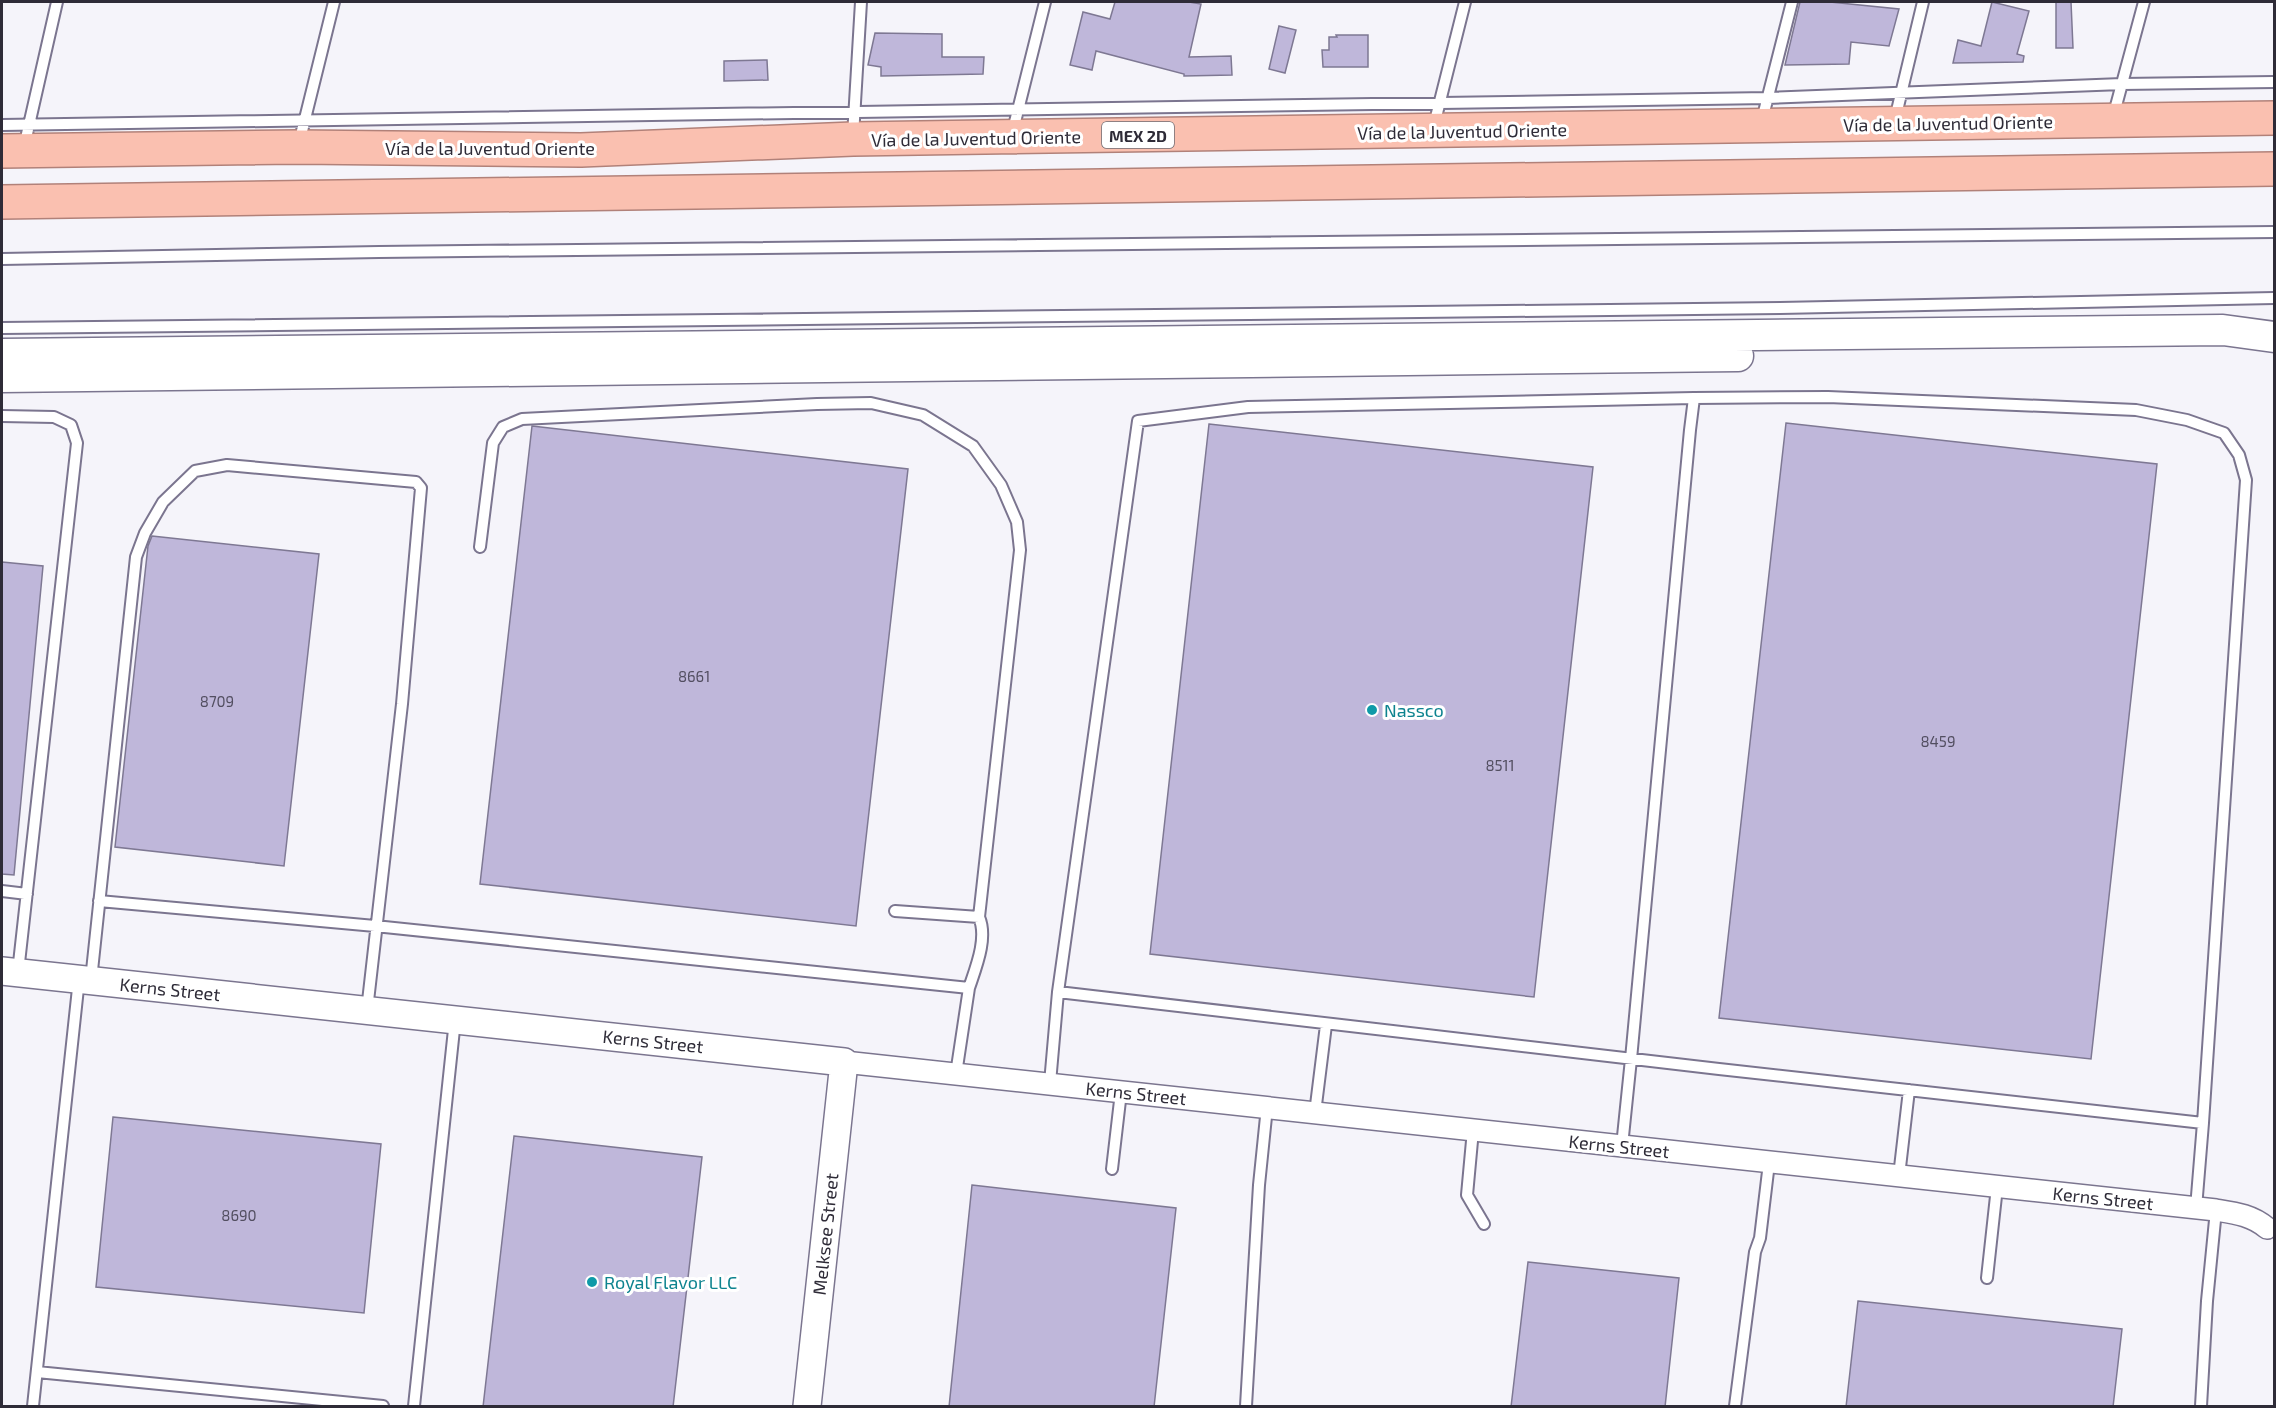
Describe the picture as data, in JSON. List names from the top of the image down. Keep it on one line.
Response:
{"streets":{"highway":["Vía de la Juventud Oriente","MEX 2D"],"street":["Kerns Street","Melksee Street"]},"crossings":[["Kerns Street","Melksee Street"]],"places":["Nassco","Royal Flavor LLC"],"house_numbers":["8661","8709","8459","8511","8690"]}
